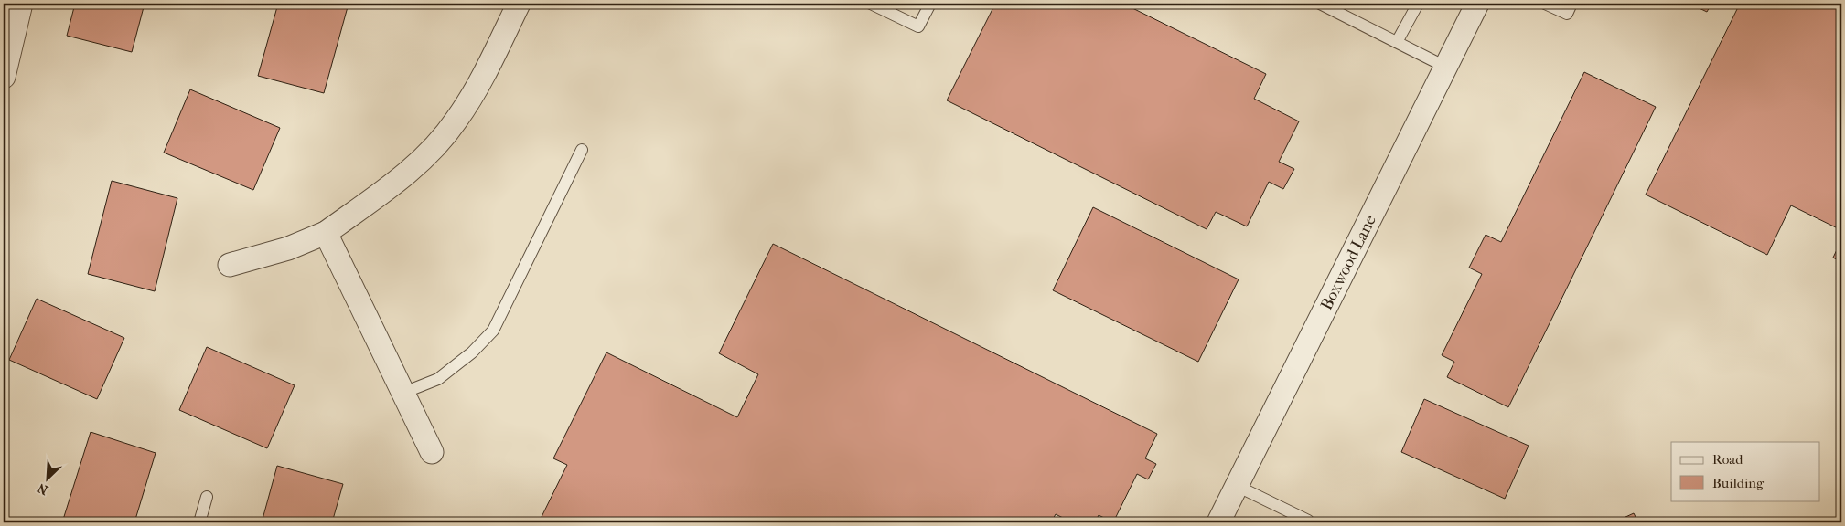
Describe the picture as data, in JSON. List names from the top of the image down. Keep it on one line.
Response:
{"streets":{"street":["Boxwood Lane"]},"legend":["Road","Building"],"north":"bottom left"}
